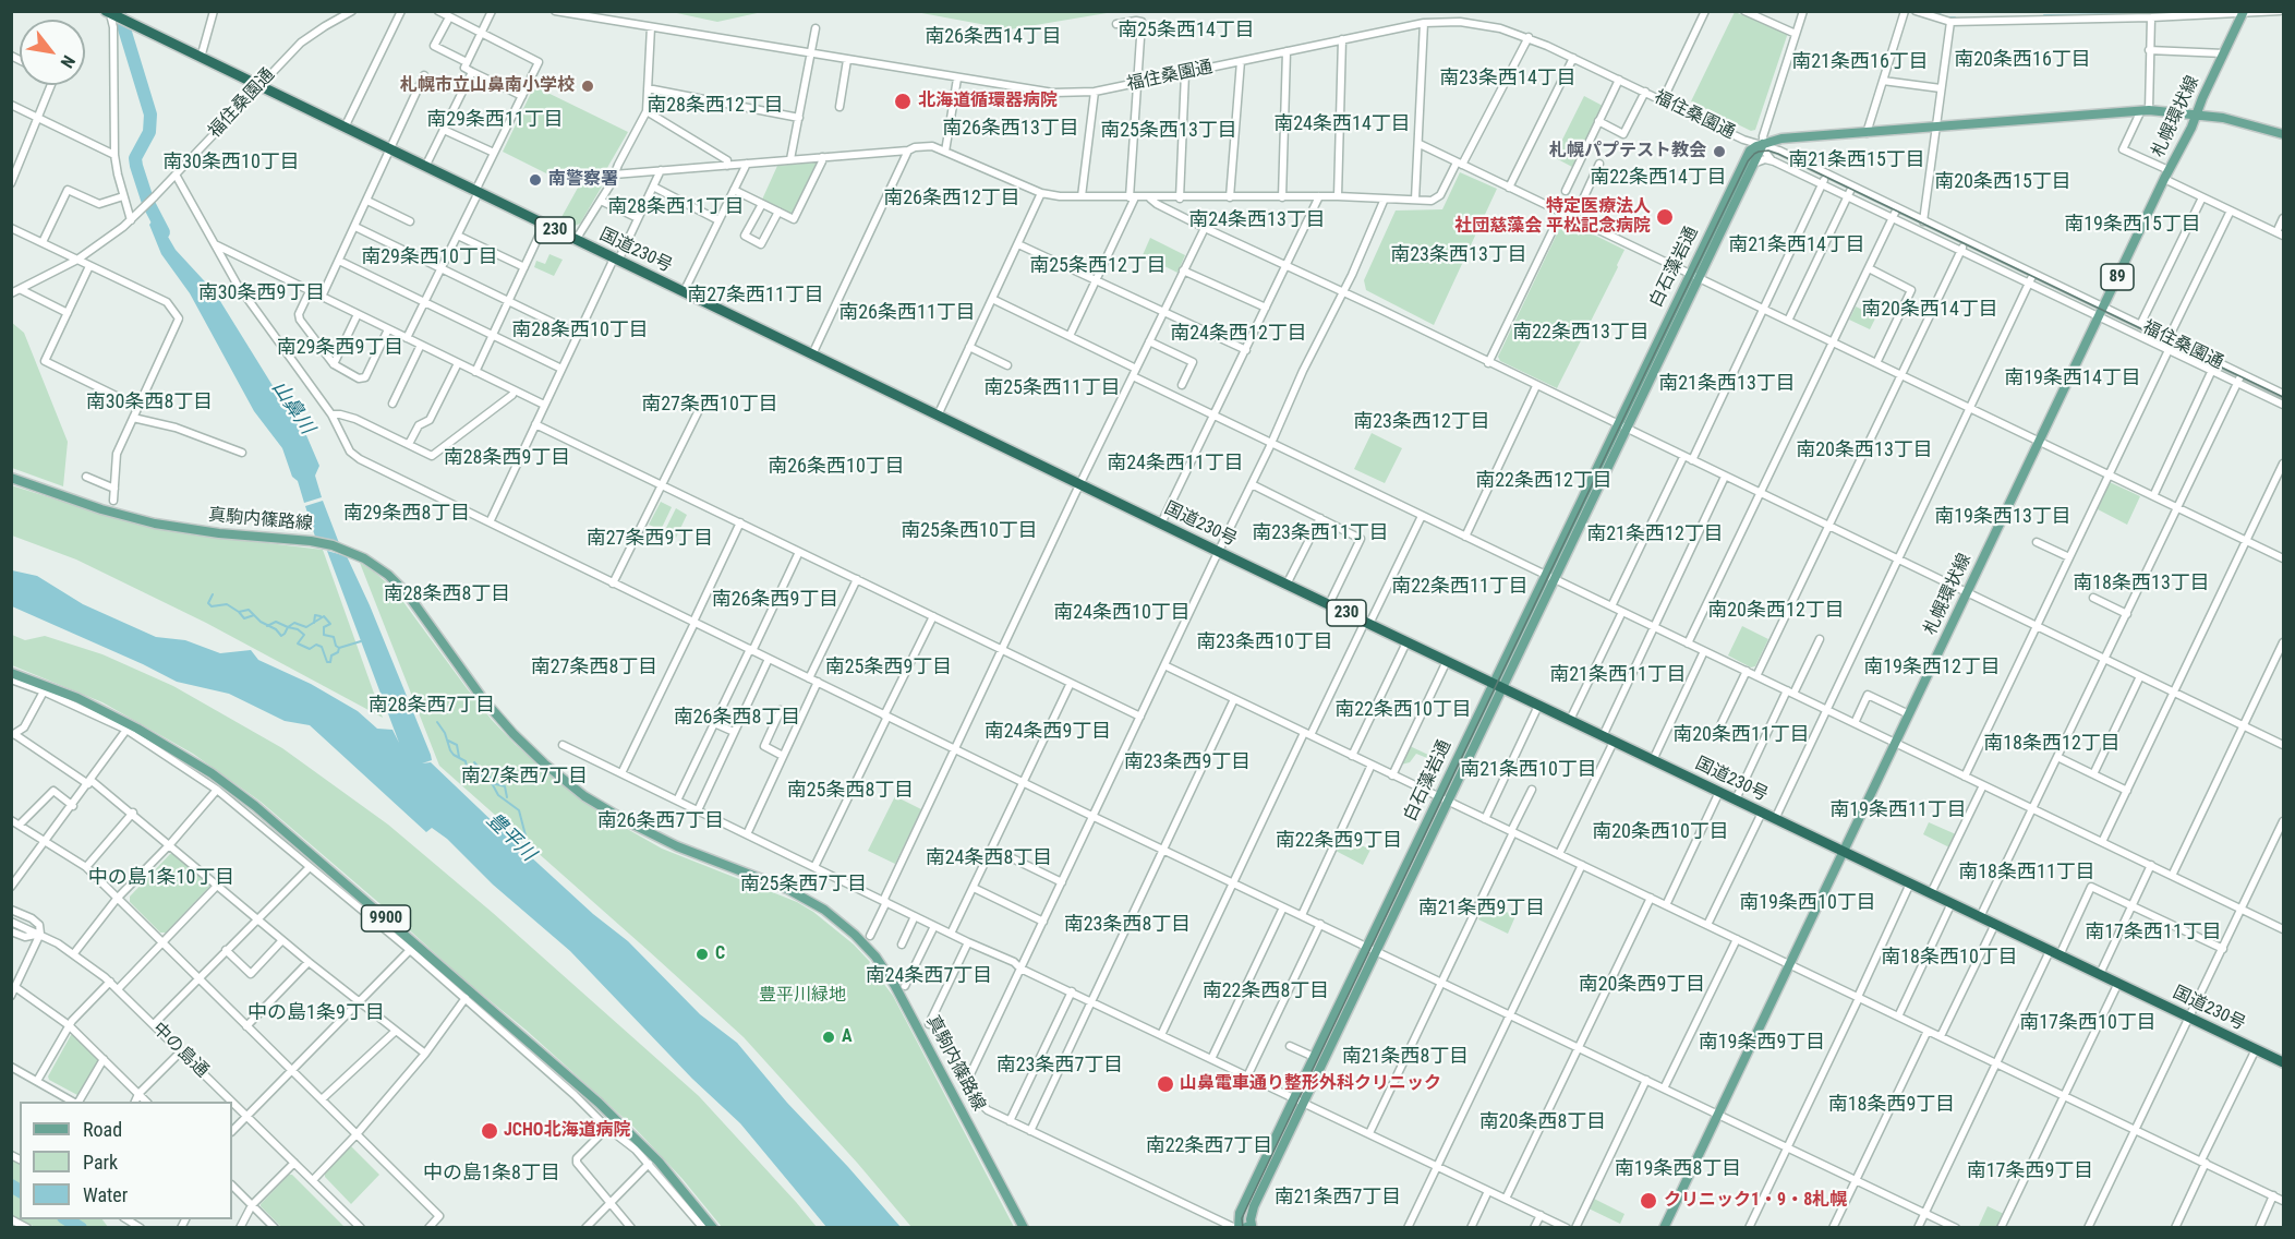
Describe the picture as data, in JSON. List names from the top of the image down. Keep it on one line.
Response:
{"streets":{"highway":["230","国道230号"],"main road":["札幌環状線","白石藻岩通","89","真駒内篠路線","9900"],"street":["福住桑園通","中の島通"]},"crossings":[["福住桑園通","札幌環状線"],["福住桑園通","国道230号"],["福住桑園通","白石藻岩通"],["札幌環状線","国道230号"],["国道230号","白石藻岩通"]],"districts":["南25条西14丁目","南26条西14丁目","南20条西16丁目","南21条西16丁目","南23条西14丁目","南28条西12丁目","南29条西11丁目","南24条西14丁目","南26条西13丁目","南25条西13丁目","南21条西15丁目","南30条西10丁目","南22条西14丁目","南20条西15丁目","南26条西12丁目","南28条西11丁目","南24条西13丁目","南19条西15丁目","南21条西14丁目","南23条西13丁目","南29条西10丁目","南25条西12丁目","南30条西9丁目","南27条西11丁目","南20条西14丁目","南26条西11丁目","南28条西10丁目","南22条西13丁目","南24条西12丁目","南29条西9丁目","南19条西14丁目","南21条西13丁目","南25条西11丁目","南30条西8丁目","南27条西10丁目","南23条西12丁目","南20条西13丁目","南28条西9丁目","南24条西11丁目","南26条西10丁目","南22条西12丁目","南29条西8丁目","南19条西13丁目","南25条西10丁目","南23条西11丁目","南21条西12丁目","南27条西9丁目","南18条西13丁目","南22条西11丁目","南28条西8丁目","南26条西9丁目","南20条西12丁目","南24条西10丁目","南23条西10丁目","南27条西8丁目","南25条西9丁目","南19条西12丁目","南21条西11丁目","南28条西7丁目","南22条西10丁目","南26条西8丁目","南24条西9丁目","南20条西11丁目","南18条西12丁目","南23条西9丁目","南21条西10丁目","南27条西7丁目","南25条西8丁目","南19条西11丁目","南26条西7丁目","南20条西10丁目","南22条西9丁目","南24条西8丁目","南18条西11丁目","中の島1条10丁目","南25条西7丁目","南19条西10丁目","南21条西9丁目","南23条西8丁目","南17条西11丁目","南18条西10丁目","南24条西7丁目","南20条西9丁目","南22条西8丁目","中の島1条9丁目","南17条西10丁目","南19条西9丁目","南21条西8丁目","南23条西7丁目","南18条西9丁目","南20条西8丁目","南22条西7丁目","南19条西8丁目","南17条西9丁目","中の島1条8丁目","南21条西7丁目"],"water":["山鼻川","豊平川"],"parks":["豊平川緑地"],"places":["札幌市立山鼻南小学校","北海道循環器病院","札幌パプテスト教会","南警察署","特定医療法人 社団慈藻会 平松記念病院","C","A","山鼻電車通り整形外科クリニック","JCHO北海道病院","クリニック1・9・8札幌"],"legend":["Road","Park","Water"],"north":"bottom right"}
